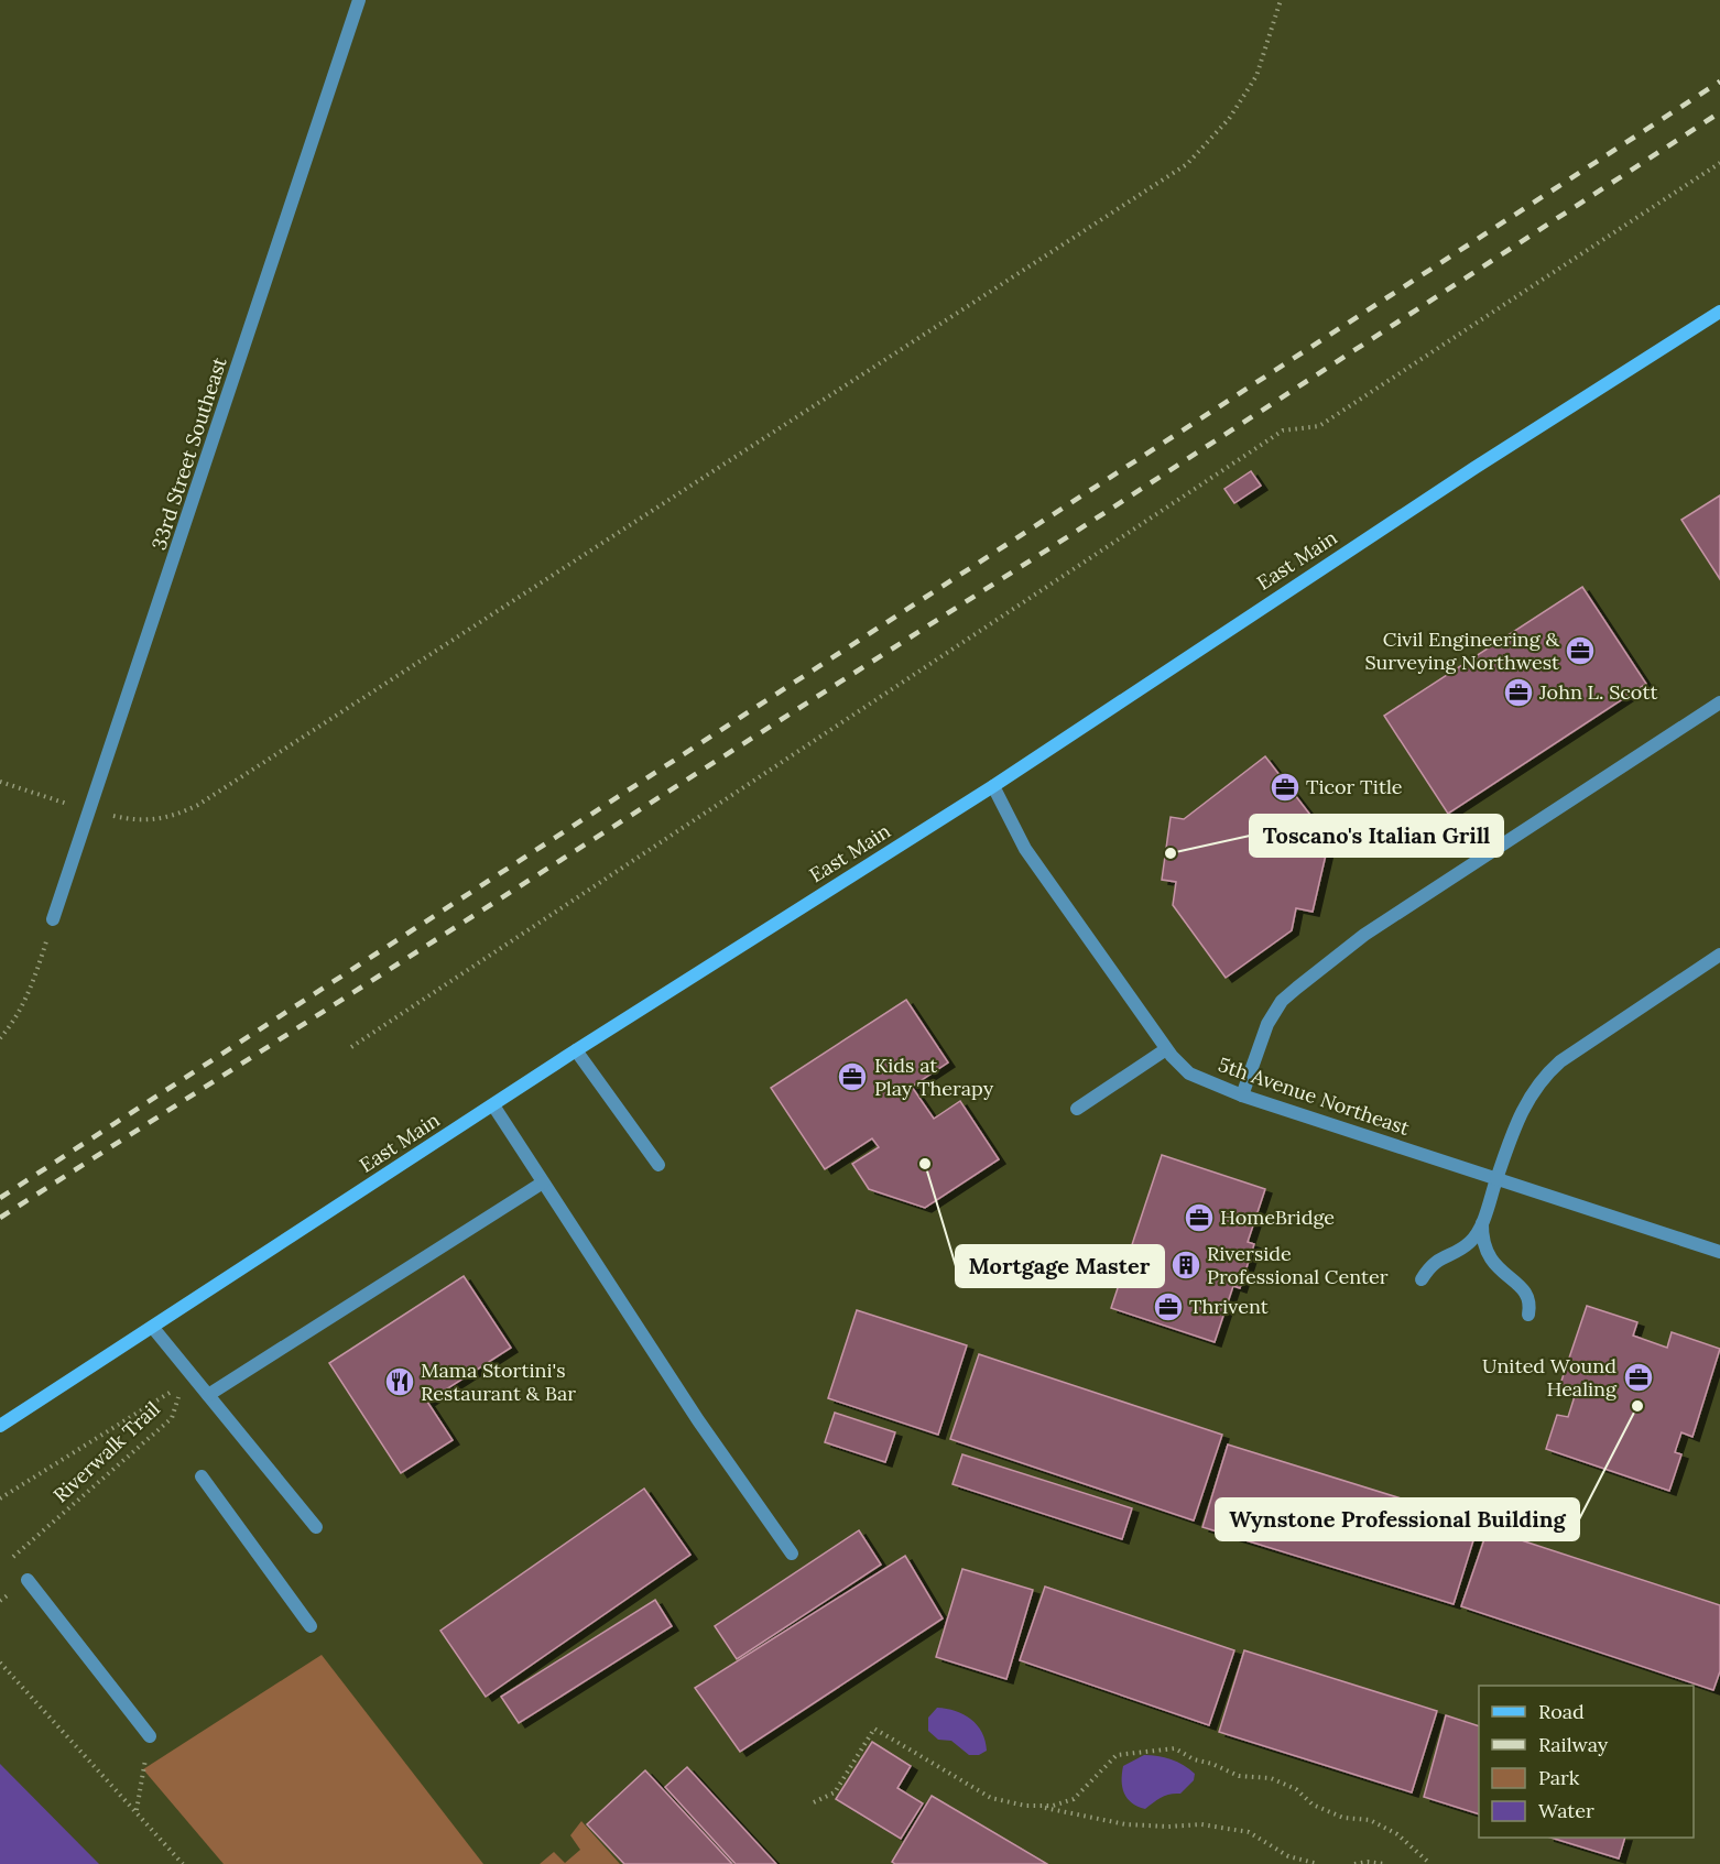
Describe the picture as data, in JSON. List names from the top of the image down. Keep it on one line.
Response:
{"streets":{"main road":["East Main"],"street":["33rd Street Southeast","5th Avenue Northeast"],"path":["Riverwalk Trail"]},"crossings":[["East Main","5th Avenue Northeast"]],"places":{"office":["Civil Engineering & Surveying Northwest","John L. Scott","Ticor Title","Kids at Play Therapy","HomeBridge","Thrivent","United Wound Healing"],"other":["Toscano's Italian Grill","Mortgage Master","Wynstone Professional Building"],"building":["Riverside Professional Center"],"restaurant":["Mama Stortini's Restaurant & Bar"]},"legend":["Road","Railway","Park","Water"]}
